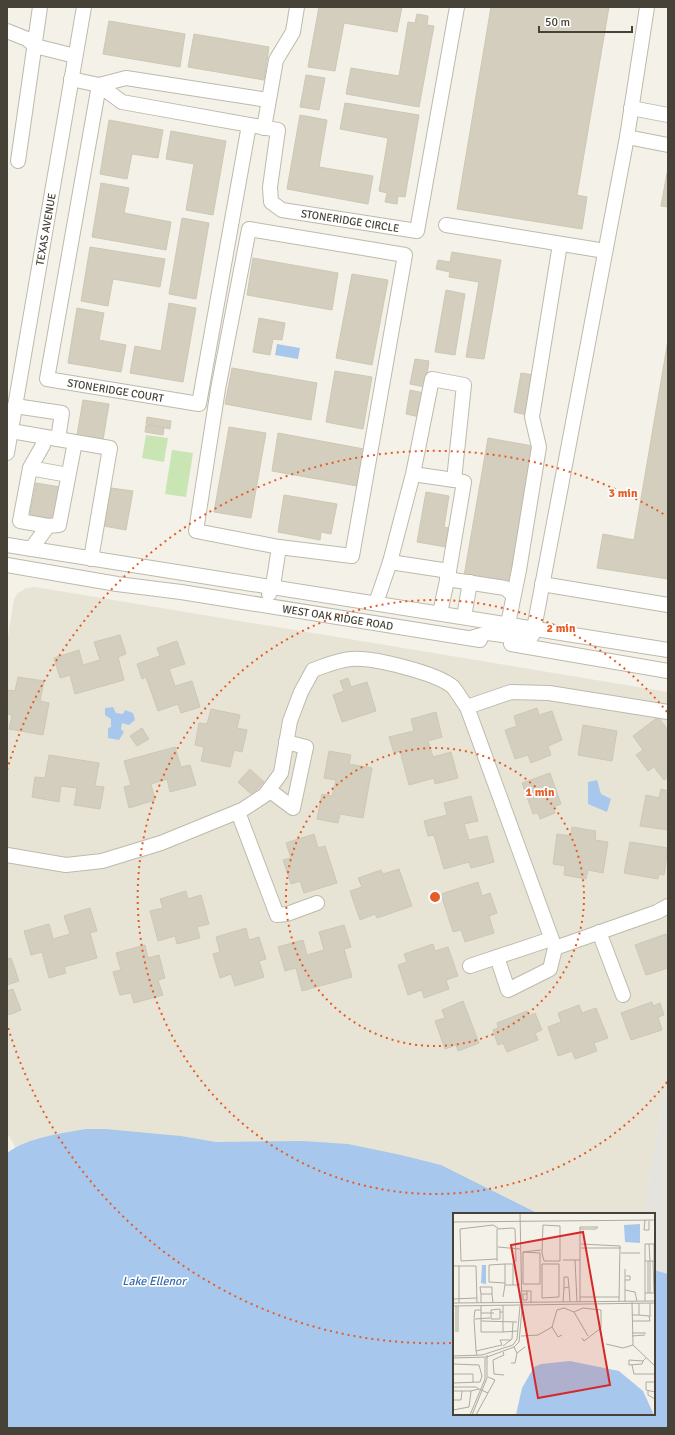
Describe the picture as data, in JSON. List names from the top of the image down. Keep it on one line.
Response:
{"streets":{"street":["STONERIDGE CIRCLE","TEXAS AVENUE","STONERIDGE COURT","WEST OAK RIDGE ROAD"]},"water":["Lake Ellenor"],"scale_bar":"50 m","rings":["3 min","2 min","1 min"]}
